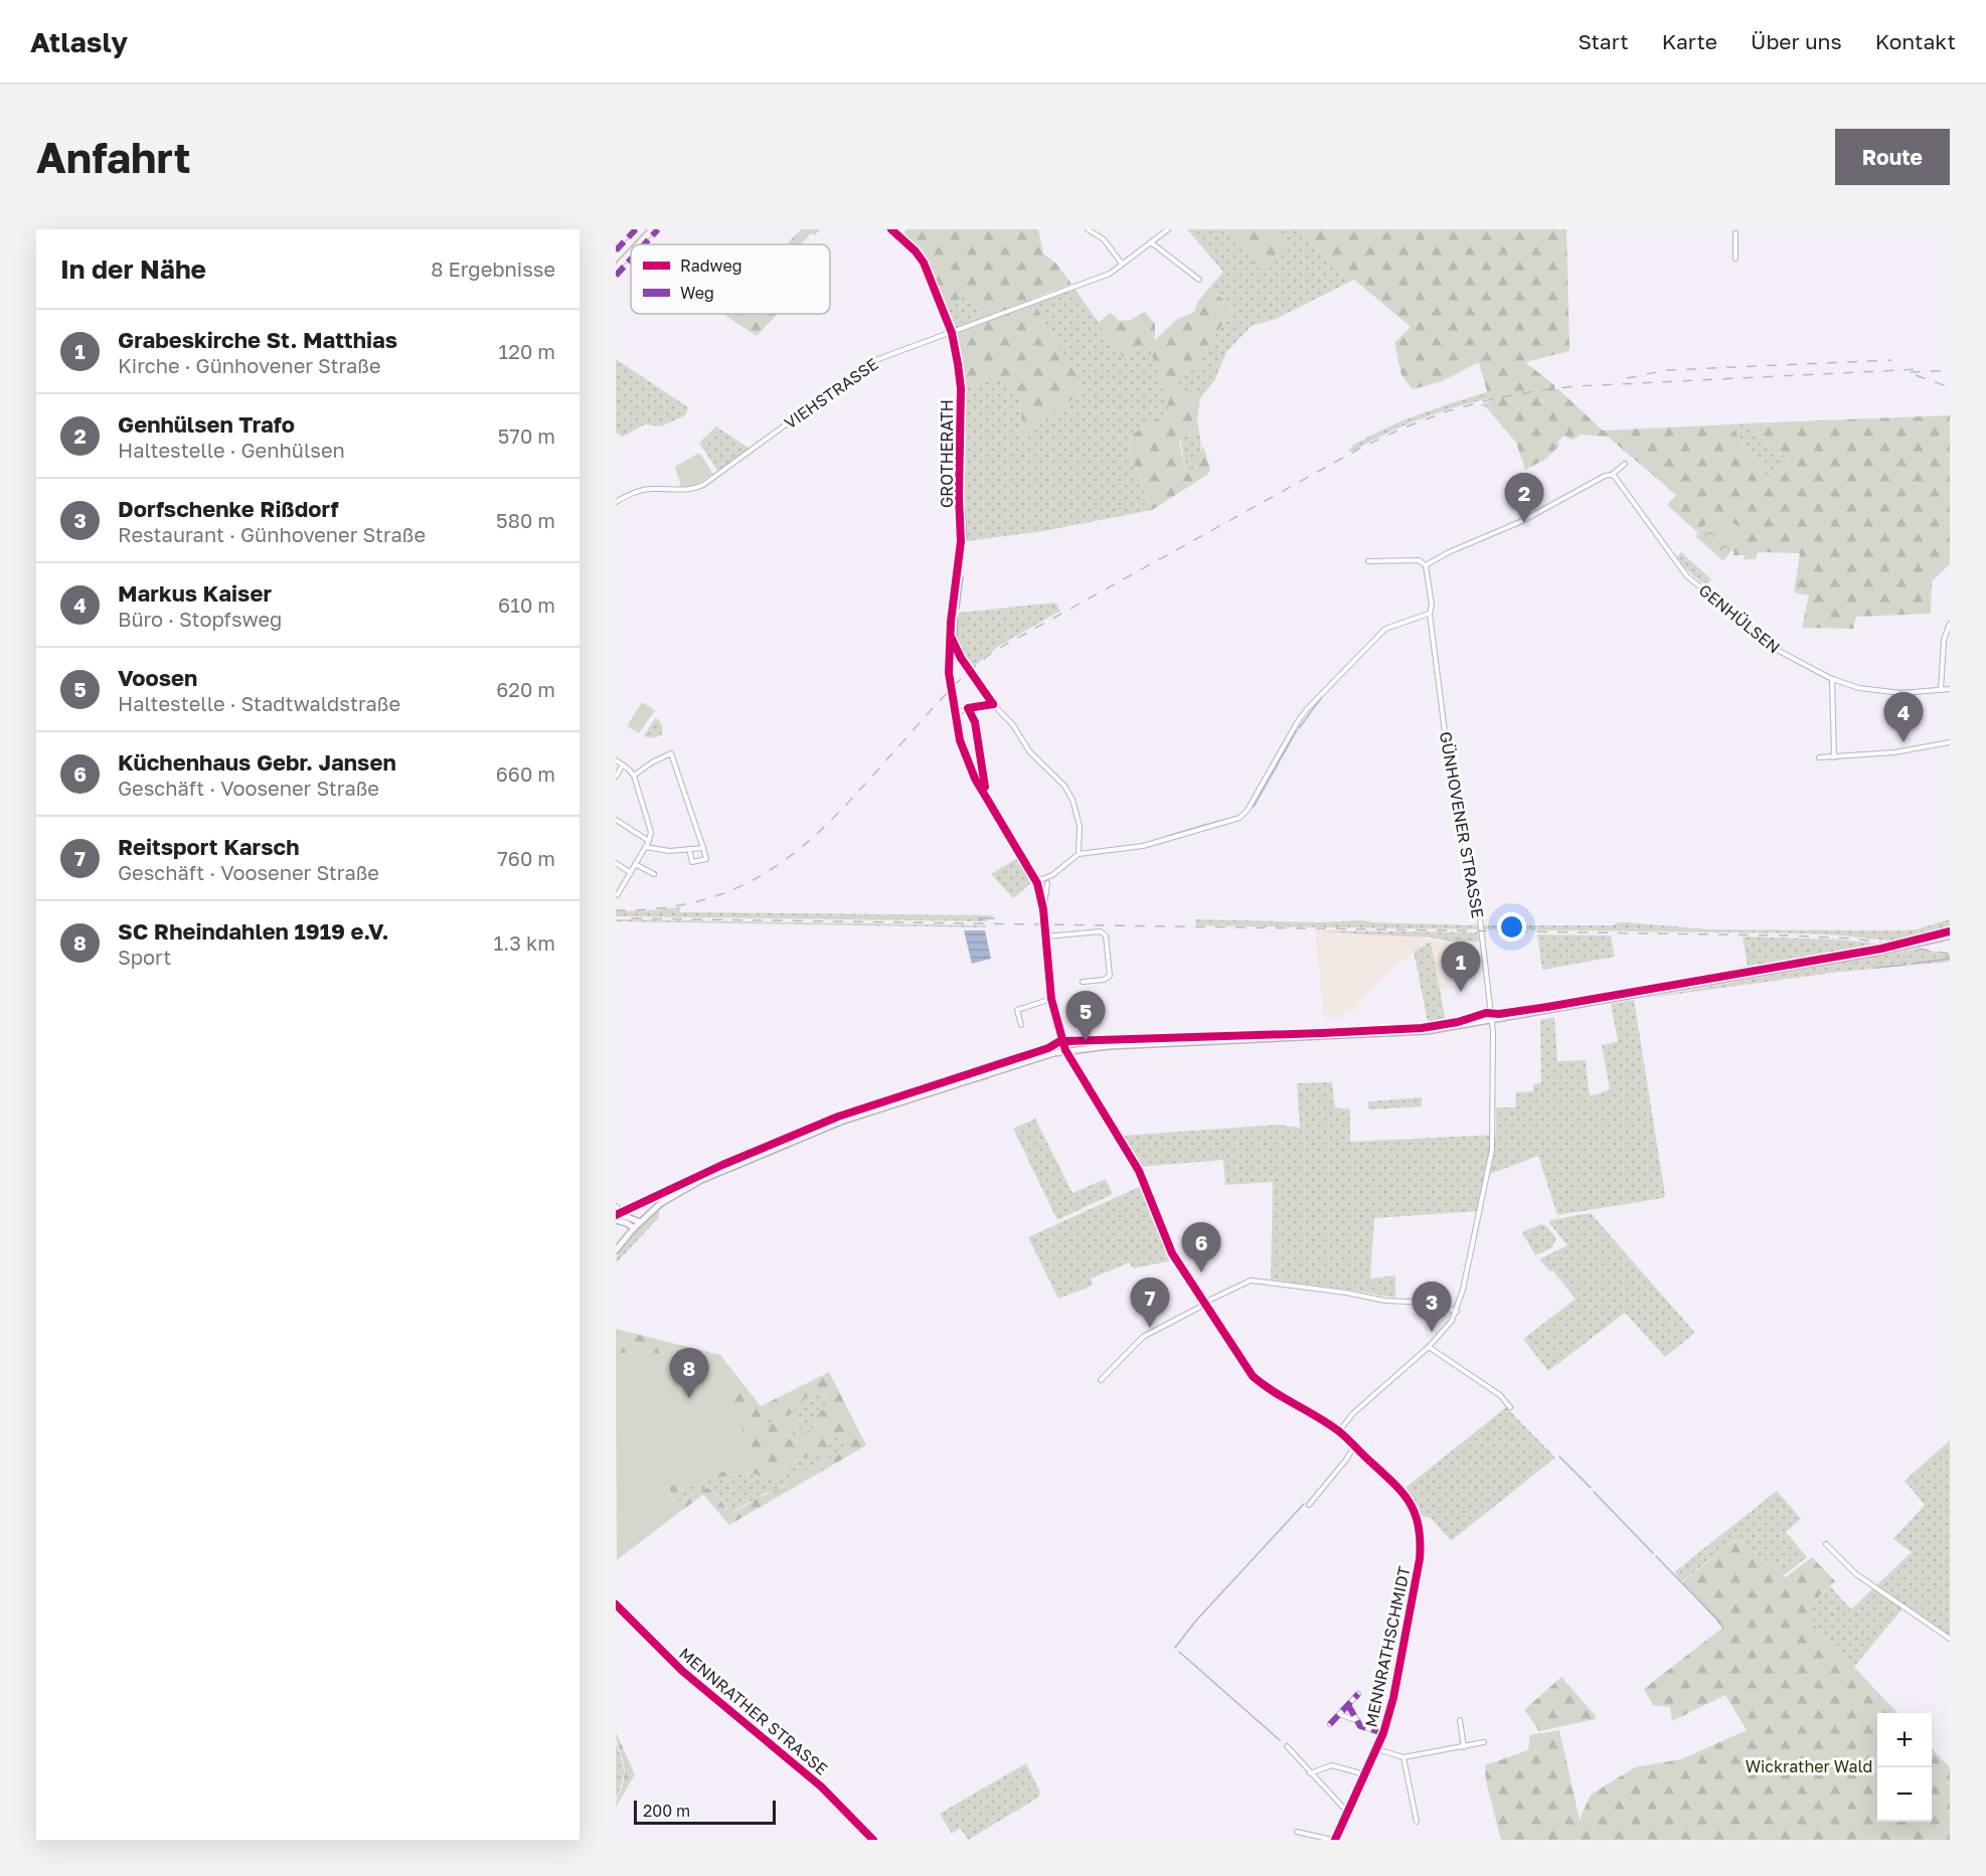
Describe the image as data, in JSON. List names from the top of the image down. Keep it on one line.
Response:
{"streets":{"street":["VIEHSTRASSE","GROTHERATH","GENHÜLSEN","GÜNHOVENER STRASSE","MENNRATHSCHMIDT","MENNRATHER STRASSE"]},"crossings":[["VIEHSTRASSE","GROTHERATH"],["GROTHERATH","GÜNHOVENER STRASSE"],["GROTHERATH","MENNRATHSCHMIDT"]],"parks":["Wickrather Wald"],"legend":["Radweg","Weg"],"scale_bar":"200 m","page":{"header":"Atlasly","nav":["Start","Karte","Über uns","Kontakt"],"buttons":"Route","title":"Anfahrt","heading":["In der Nähe","8 Ergebnisse"],"list":[{"mark":"1","name":"Grabeskirche St. Matthias","note":"Kirche · Günhovener Straße","value":"120 m"},{"mark":"2","name":"Genhülsen Trafo","note":"Haltestelle · Genhülsen","value":"570 m"},{"mark":"3","name":"Dorfschenke Rißdorf","note":"Restaurant · Günhovener Straße","value":"580 m"},{"mark":"4","name":"Markus Kaiser","note":"Büro · Stopfsweg","value":"610 m"},{"mark":"5","name":"Voosen","note":"Haltestelle · Stadtwaldstraße","value":"620 m"},{"mark":"6","name":"Küchenhaus Gebr. Jansen","note":"Geschäft · Voosener Straße","value":"660 m"},{"mark":"7","name":"Reitsport Karsch","note":"Geschäft · Voosener Straße","value":"760 m"},{"mark":"8","name":"SC Rheindahlen 1919 e.V.","note":"Sport","value":"1.3 km"}],"pins":["2","4","1","5","6","7","3","8"],"map_buttons":["+","−"],"scale":"200 m"}}
